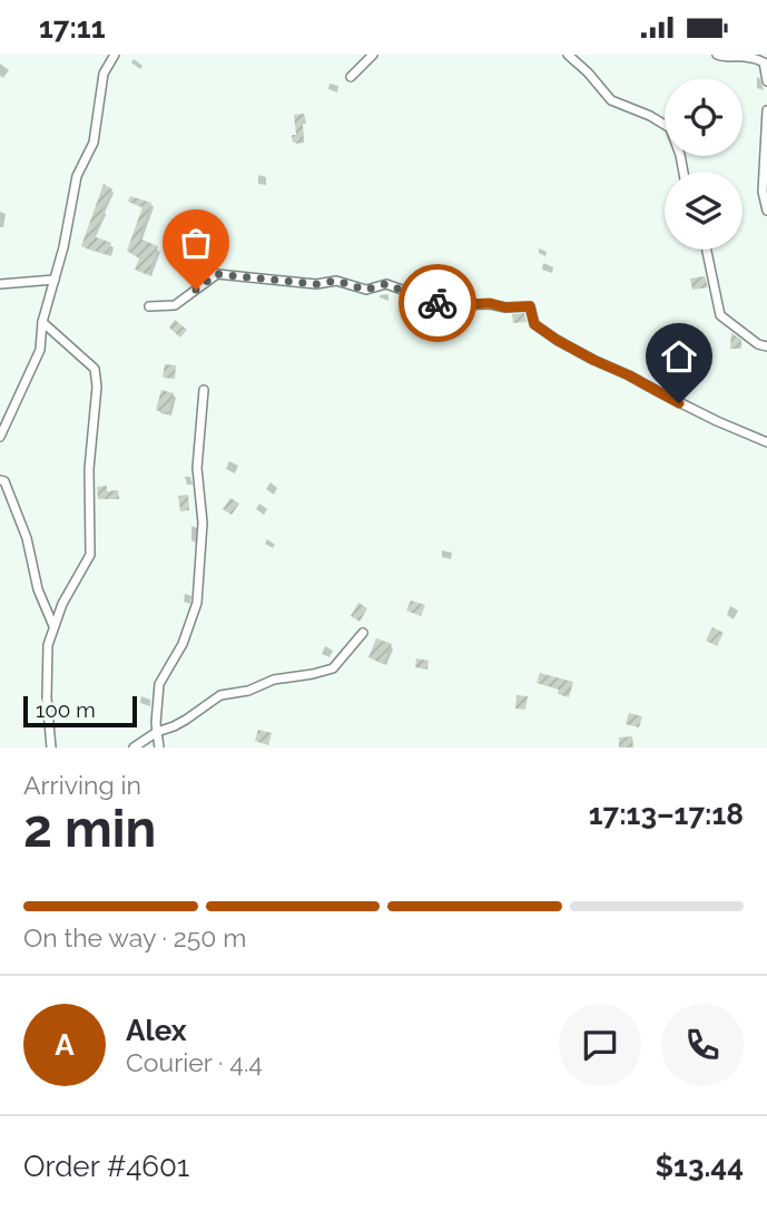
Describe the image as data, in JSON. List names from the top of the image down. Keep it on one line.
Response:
{"scale_bar":"100 m","page":{"status":"17:11","scale":"100 m","heading":["2 min","Arriving in","17:13–17:18"],"panel":["Alex","Courier · 4.4","Order #4601","$13.44"],"bar":"On the way · 250 m","round":"A"}}
